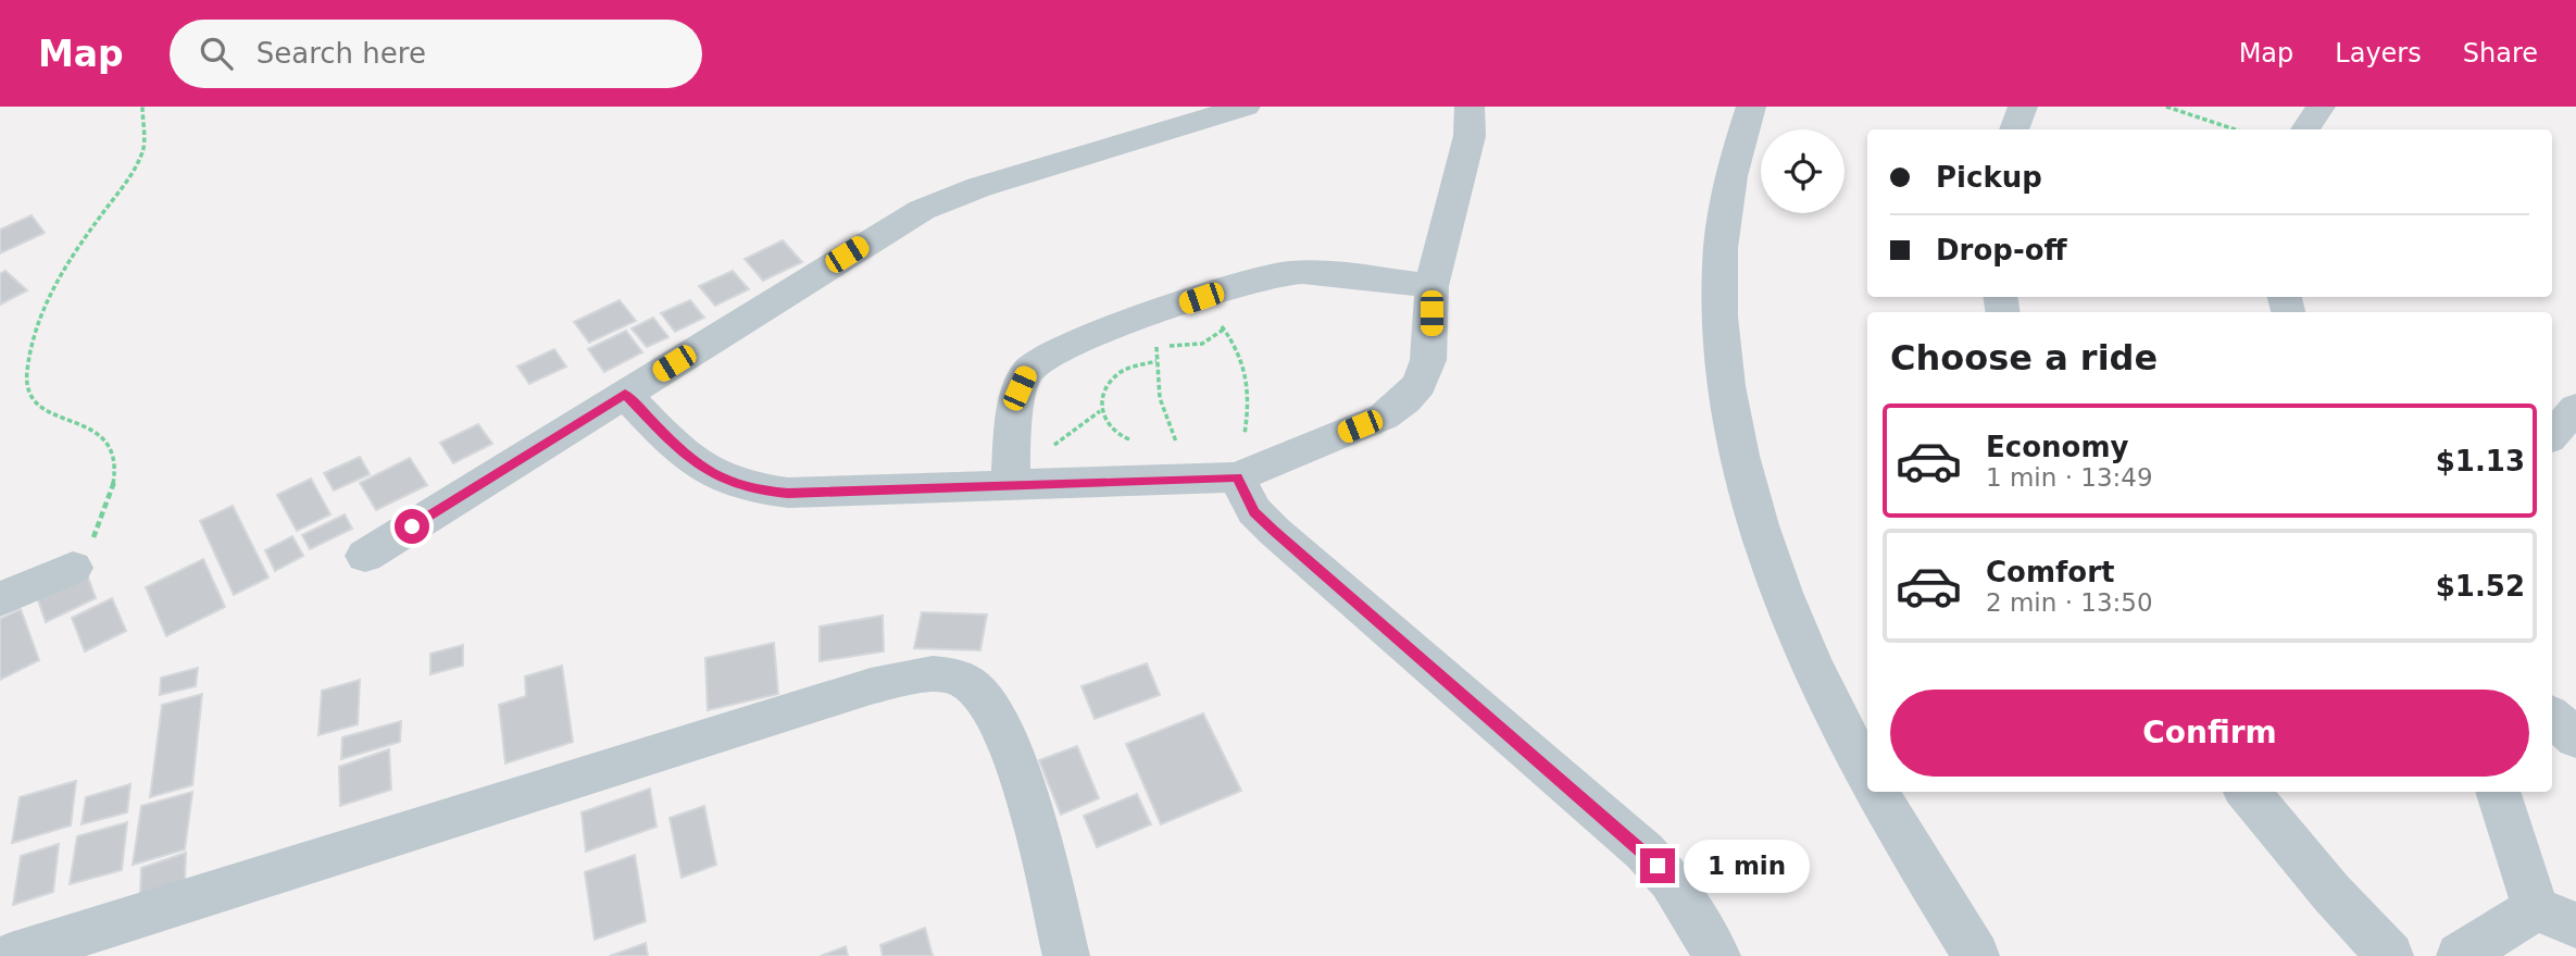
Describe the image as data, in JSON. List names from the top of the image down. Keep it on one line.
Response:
{"page":{"header":"Map","search":"Search here","nav":["Map","Layers","Share"],"banner":["Pickup","Drop-off"],"heading":"Choose a ride","list":[{"name":"Economy","note":"1 min · 13:49","value":"$1.13"},{"name":"Comfort","note":"2 min · 13:50","value":"$1.52"}],"buttons":"Confirm","bubble":"1 min"}}
